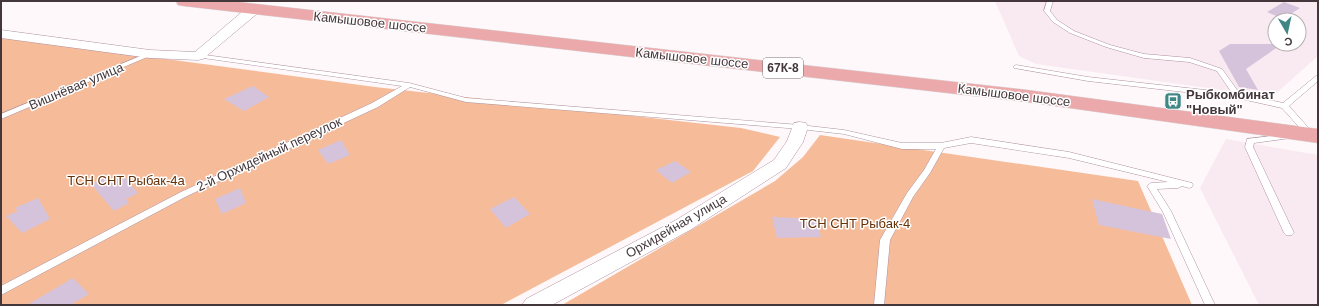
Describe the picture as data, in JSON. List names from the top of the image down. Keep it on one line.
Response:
{"streets":{"main road":["Камышовое шоссе","67К-8"],"street":["Орхидейная улица"],"lane":["Вишнёвая улица","2-й Орхидейный переулок"]},"parks":["ТСН СНТ Рыбак-4а","ТСН СНТ Рыбак-4"],"places":{"bus stop":["Рыбкомбинат \"Новый\""]},"north":"bottom"}
